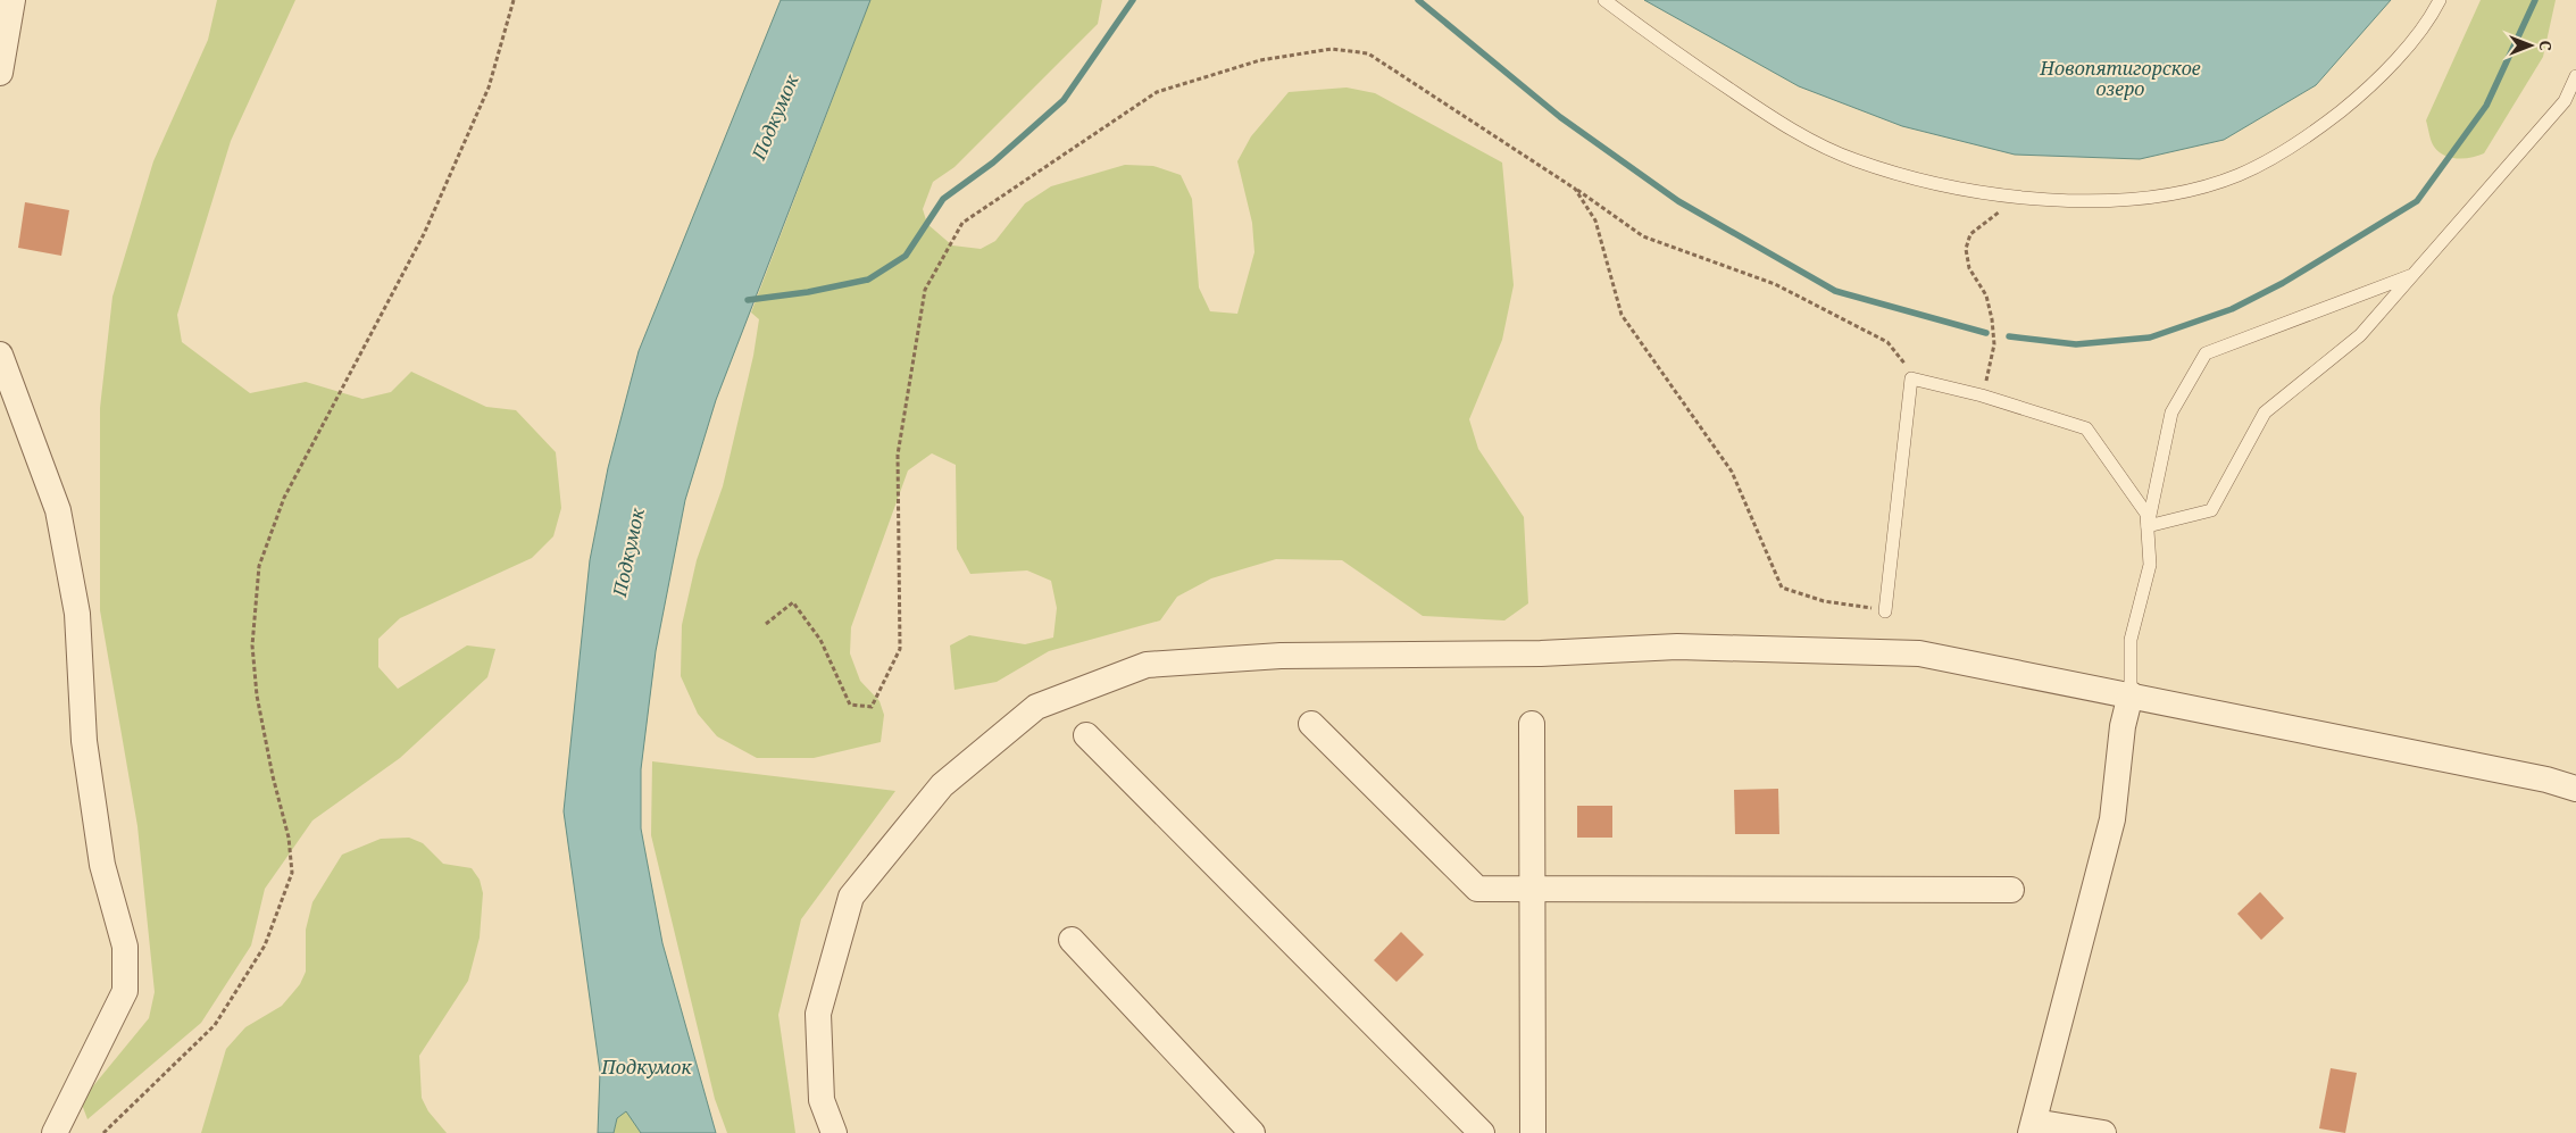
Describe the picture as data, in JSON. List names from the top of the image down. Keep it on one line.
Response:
{"water":["Новопятигорское озеро","Подкумок"],"north":"right"}
